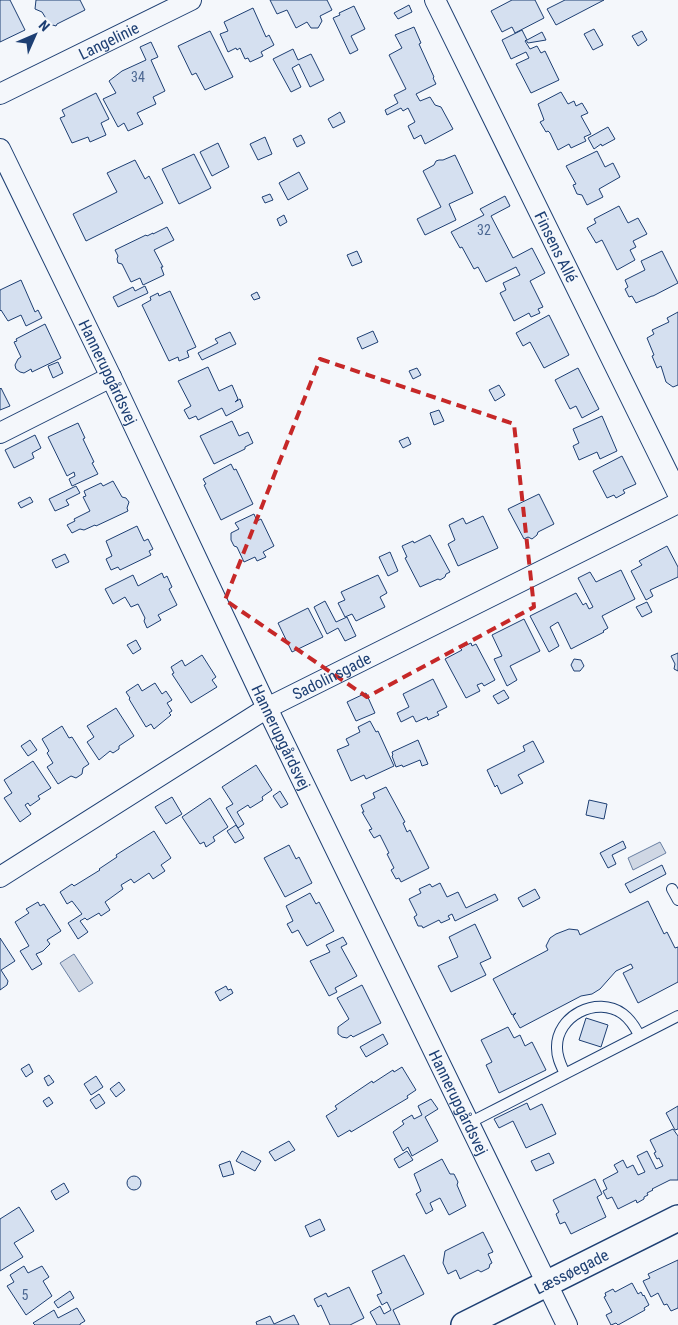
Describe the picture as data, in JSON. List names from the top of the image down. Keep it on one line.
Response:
{"streets":{"street":["Langelinie","Finsens Allé","Hannerupgårdsvej","Sadolinsgade","Læssøegade"]},"crossings":[["Hannerupgårdsvej","Sadolinsgade"],["Hannerupgårdsvej","Læssøegade"]],"house_numbers":["34","32","5"],"north":"top right"}
